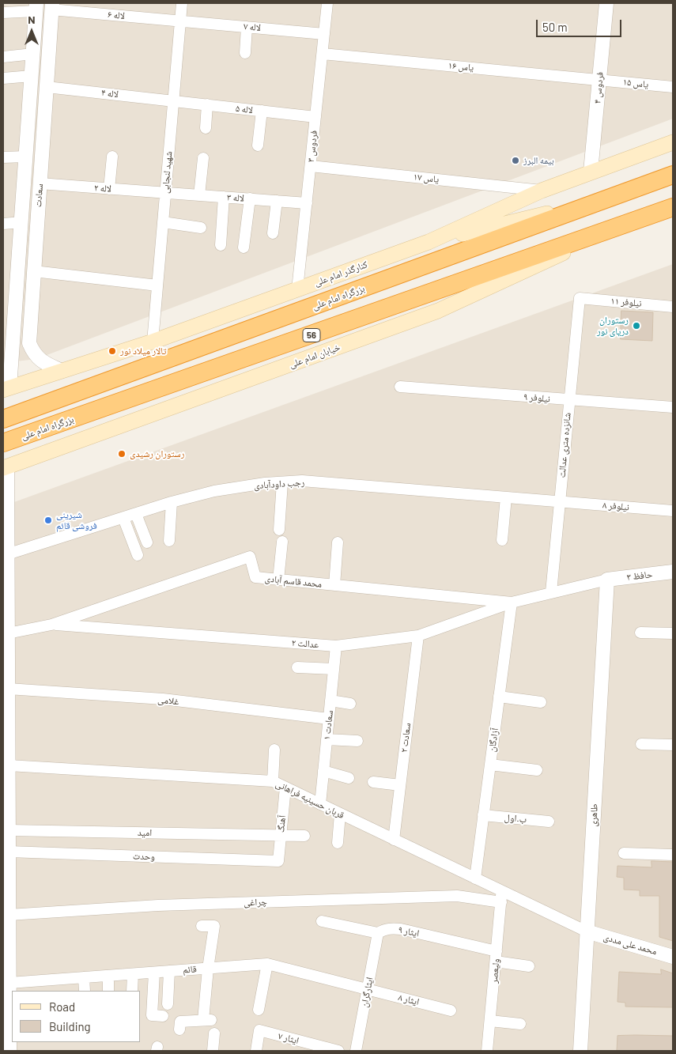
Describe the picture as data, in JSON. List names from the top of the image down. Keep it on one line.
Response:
{"streets":{"highway":["بزرگراه امام علی","56"],"main road":["کنارگذر امام علی","خیابان امام علی"],"street":["لاله ۶","لاله ۷","یاس ۱۶","یاس ۱۵","فردوس ۴","لاله ۴","لاله ۵","فردوس ۳","شهید لنجابی","یاس ۱۷","لاله ۲","سعادت","لاله ۳","نیلوفر ۱۱","نیلوفر ۹","شانزده متری عدالت","رجب داودآبادی","نیلوفر ۸","حافظ ۳","محمد قاسم آبادی","عدالت ۲","غلامی","سعادت ۱","سعادت ۲","آزادگان","قربان حسینیه فراهانی","طاهری","ب.اول","آهنگ","امید","وحدت","چراغی","ایثار ۹","محمد علی مددی","قائم","ولیعصر","ایثارگران","ایثار ۸","ایثار ۷"]},"crossings":[["لاله ۶","لاله ۷"],["لاله ۶","شهید لنجابی"],["لاله ۶","سعادت"],["لاله ۷","فردوس ۳"],["لاله ۷","شهید لنجابی"],["یاس ۱۶","یاس ۱۵"],["یاس ۱۶","فردوس ۴"],["یاس ۱۶","فردوس ۳"],["یاس ۱۵","فردوس ۴"],["فردوس ۴","کنارگذر امام علی"],["لاله ۴","لاله ۵"],["لاله ۴","شهید لنجابی"],["لاله ۴","سعادت"],["لاله ۵","فردوس ۳"],["لاله ۵","شهید لنجابی"],["فردوس ۳","یاس ۱۷"],["فردوس ۳","لاله ۳"],["فردوس ۳","کنارگذر امام علی"],["شهید لنجابی","لاله ۲"],["شهید لنجابی","لاله ۳"],["شهید لنجابی","کنارگذر امام علی"],["یاس ۱۷","کنارگذر امام علی"],["لاله ۲","سعادت"],["لاله ۲","لاله ۳"],["سعادت","کنارگذر امام علی"],["بزرگراه امام علی","خیابان امام علی"],["نیلوفر ۱۱","شانزده متری عدالت"],["نیلوفر ۹","شانزده متری عدالت"],["شانزده متری عدالت","رجب داودآبادی"],["شانزده متری عدالت","نیلوفر ۸"],["شانزده متری عدالت","عدالت ۲"],["رجب داودآبادی","نیلوفر ۸"],["حافظ ۳","عدالت ۲"],["حافظ ۳","طاهری"],["محمد قاسم آبادی","عدالت ۲"],["محمد قاسم آبادی","آزادگان"],["عدالت ۲","سعادت ۱"],["عدالت ۲","سعادت ۲"],["عدالت ۲","آزادگان"],["عدالت ۲","طاهری"],["غلامی","سعادت ۱"],["سعادت ۱","قربان حسینیه فراهانی"],["سعادت ۲","قربان حسینیه فراهانی"],["آزادگان","قربان حسینیه فراهانی"],["آزادگان","ب.اول"],["قربان حسینیه فراهانی","طاهری"],["قربان حسینیه فراهانی","آهنگ"],["قربان حسینیه فراهانی","چراغی"],["قربان حسینیه فراهانی","محمد علی مددی"],["قربان حسینیه فراهانی","ولیعصر"],["طاهری","محمد علی مددی"],["آهنگ","امید"],["آهنگ","وحدت"],["چراغی","ولیعصر"],["ایثار ۹","ولیعصر"],["ایثار ۹","ایثارگران"],["قائم","ایثارگران"],["قائم","ایثار ۸"],["ایثارگران","ایثار ۸"]],"places":["بیمه البرز","رستوران دریای نور","تالار میلاد نور","رستوران رشیدی","شیرینی فروشی قائم"],"legend":["Road","Building"],"scale_bar":"50 m","north":"top"}
